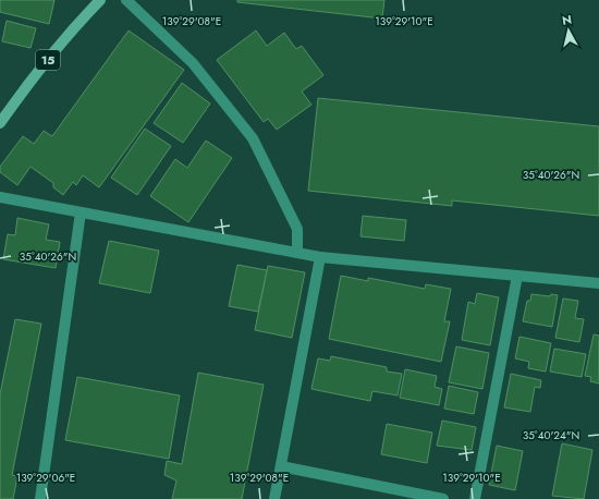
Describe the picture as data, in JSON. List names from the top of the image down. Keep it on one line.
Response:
{"streets":{"main road":["15"]},"north":"top","coordinates":["139°29'08\"E","139°29'10\"E","35°40'26\"N","35°40'24\"N","139°29'06\"E"]}
